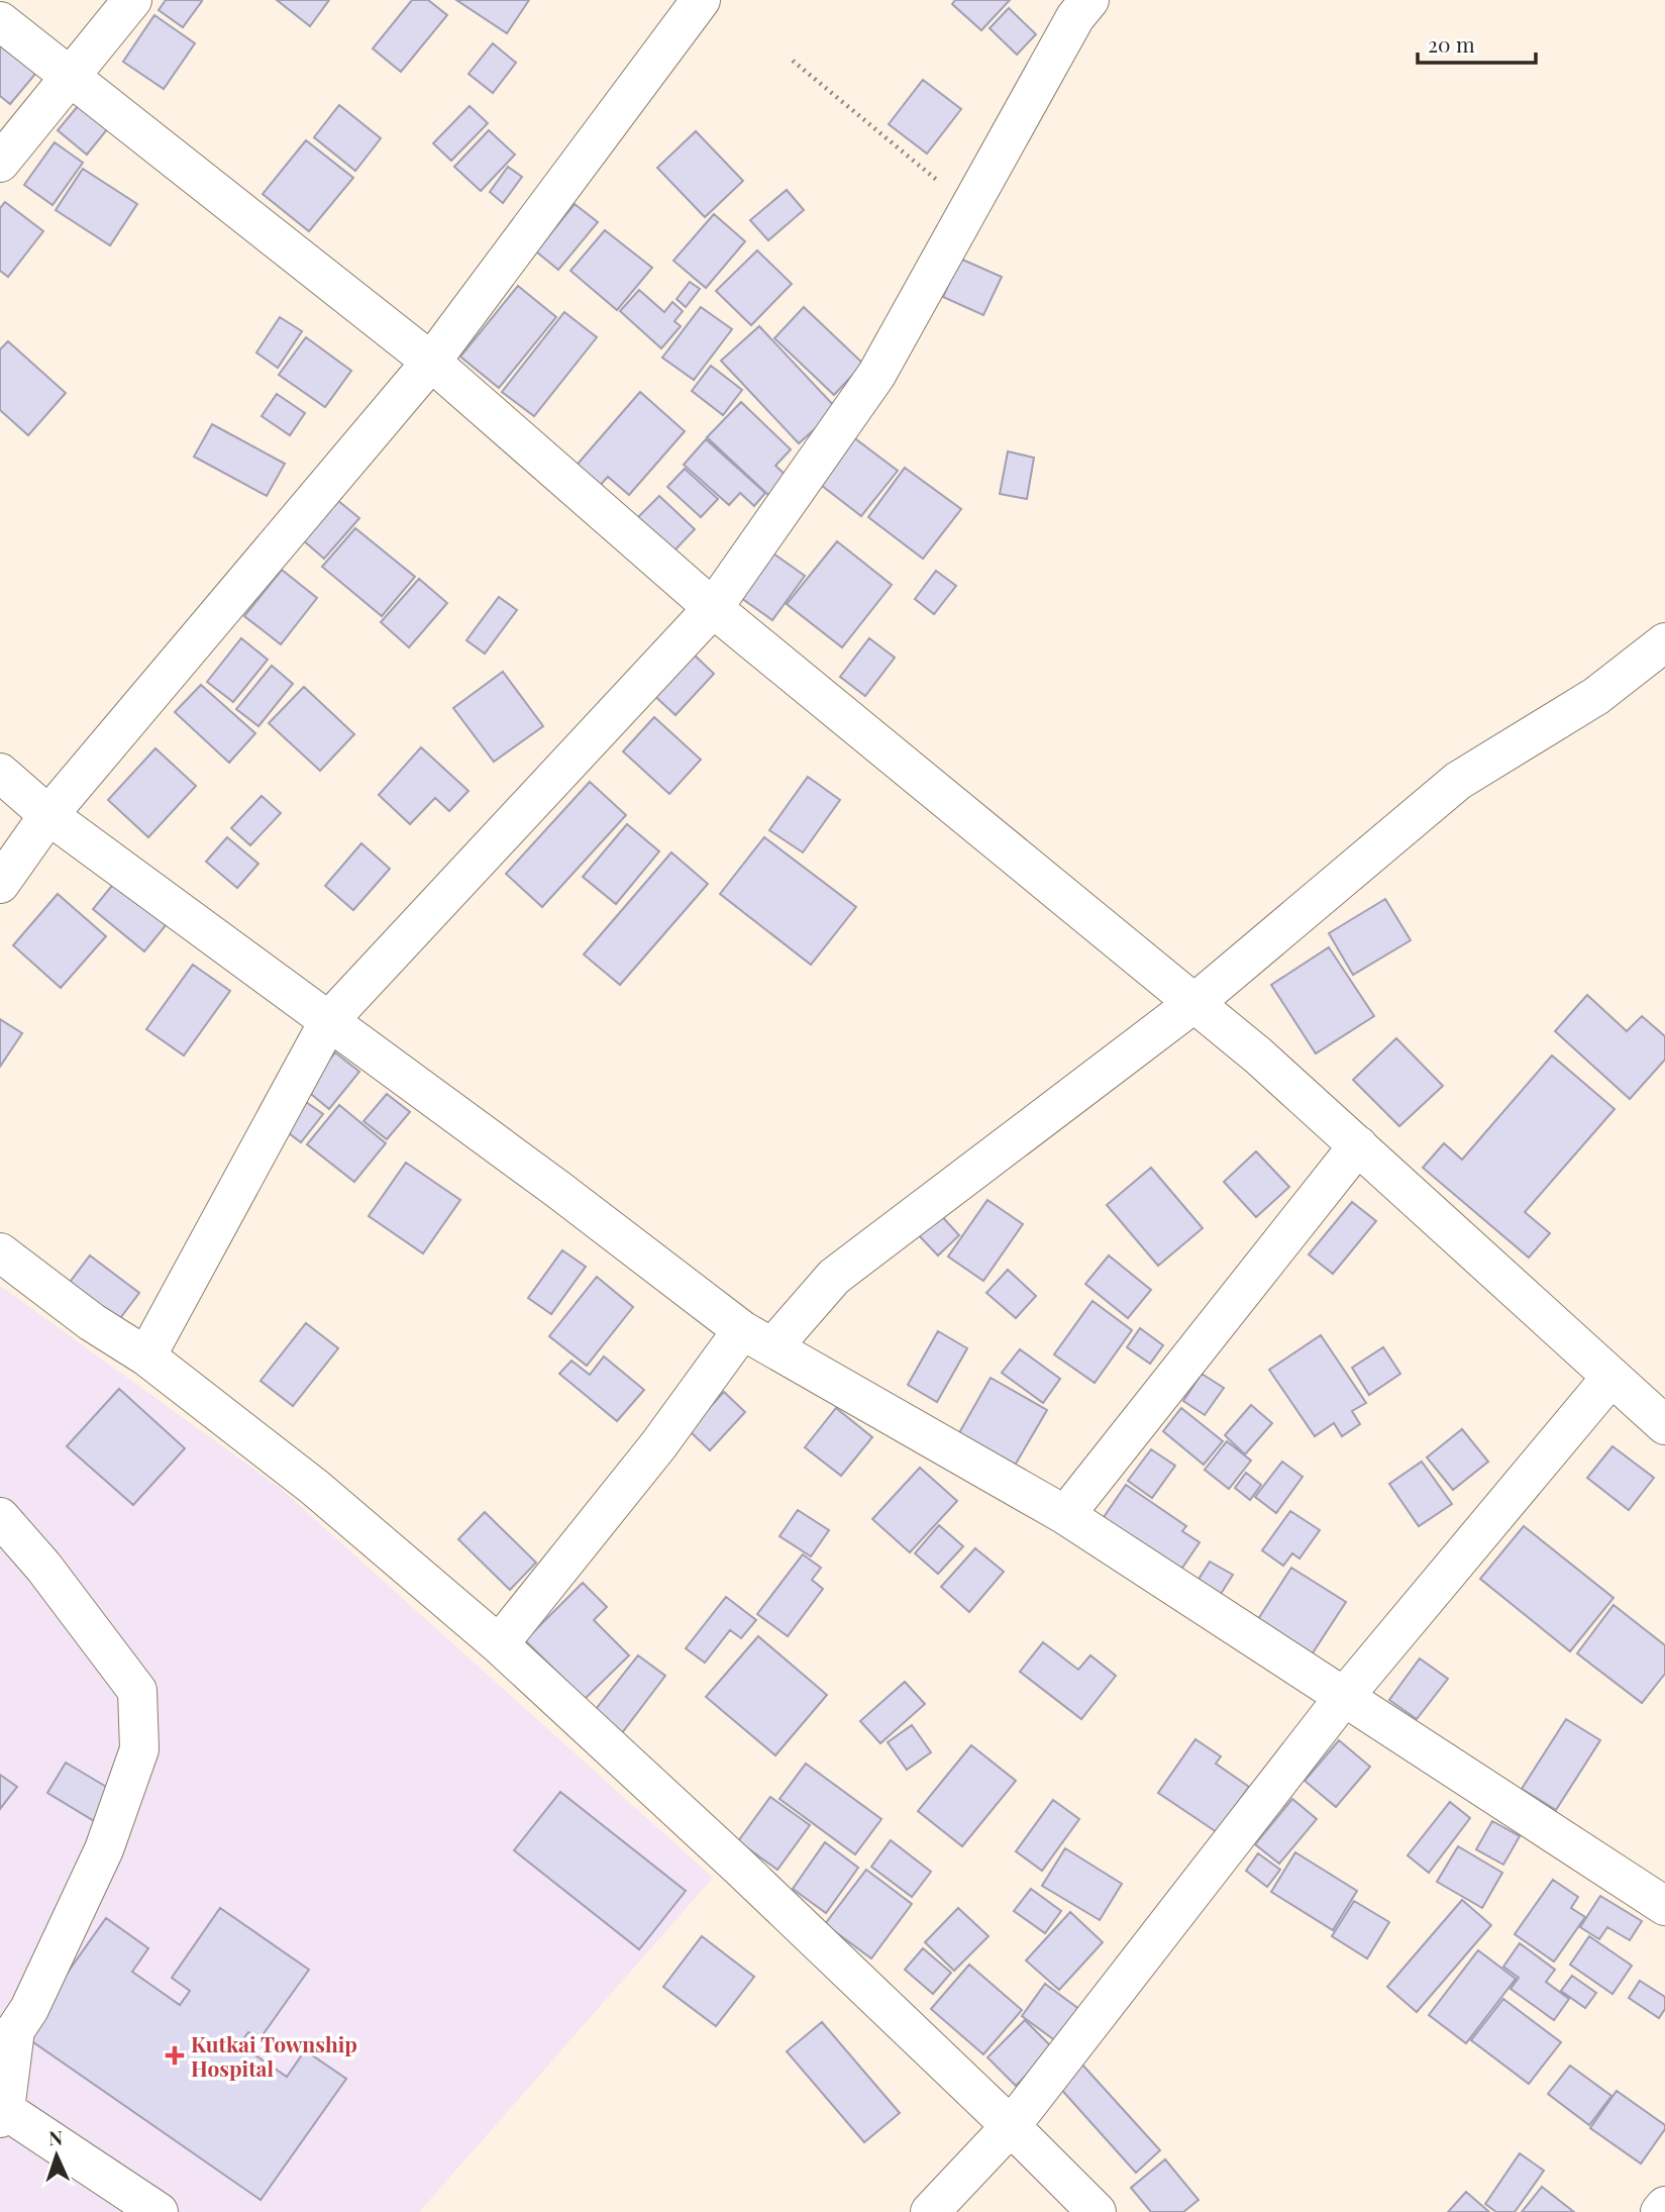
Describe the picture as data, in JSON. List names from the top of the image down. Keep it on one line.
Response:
{"places":{"health":["Kutkai Township Hospital"]},"scale_bar":"20 m","north":"top"}
